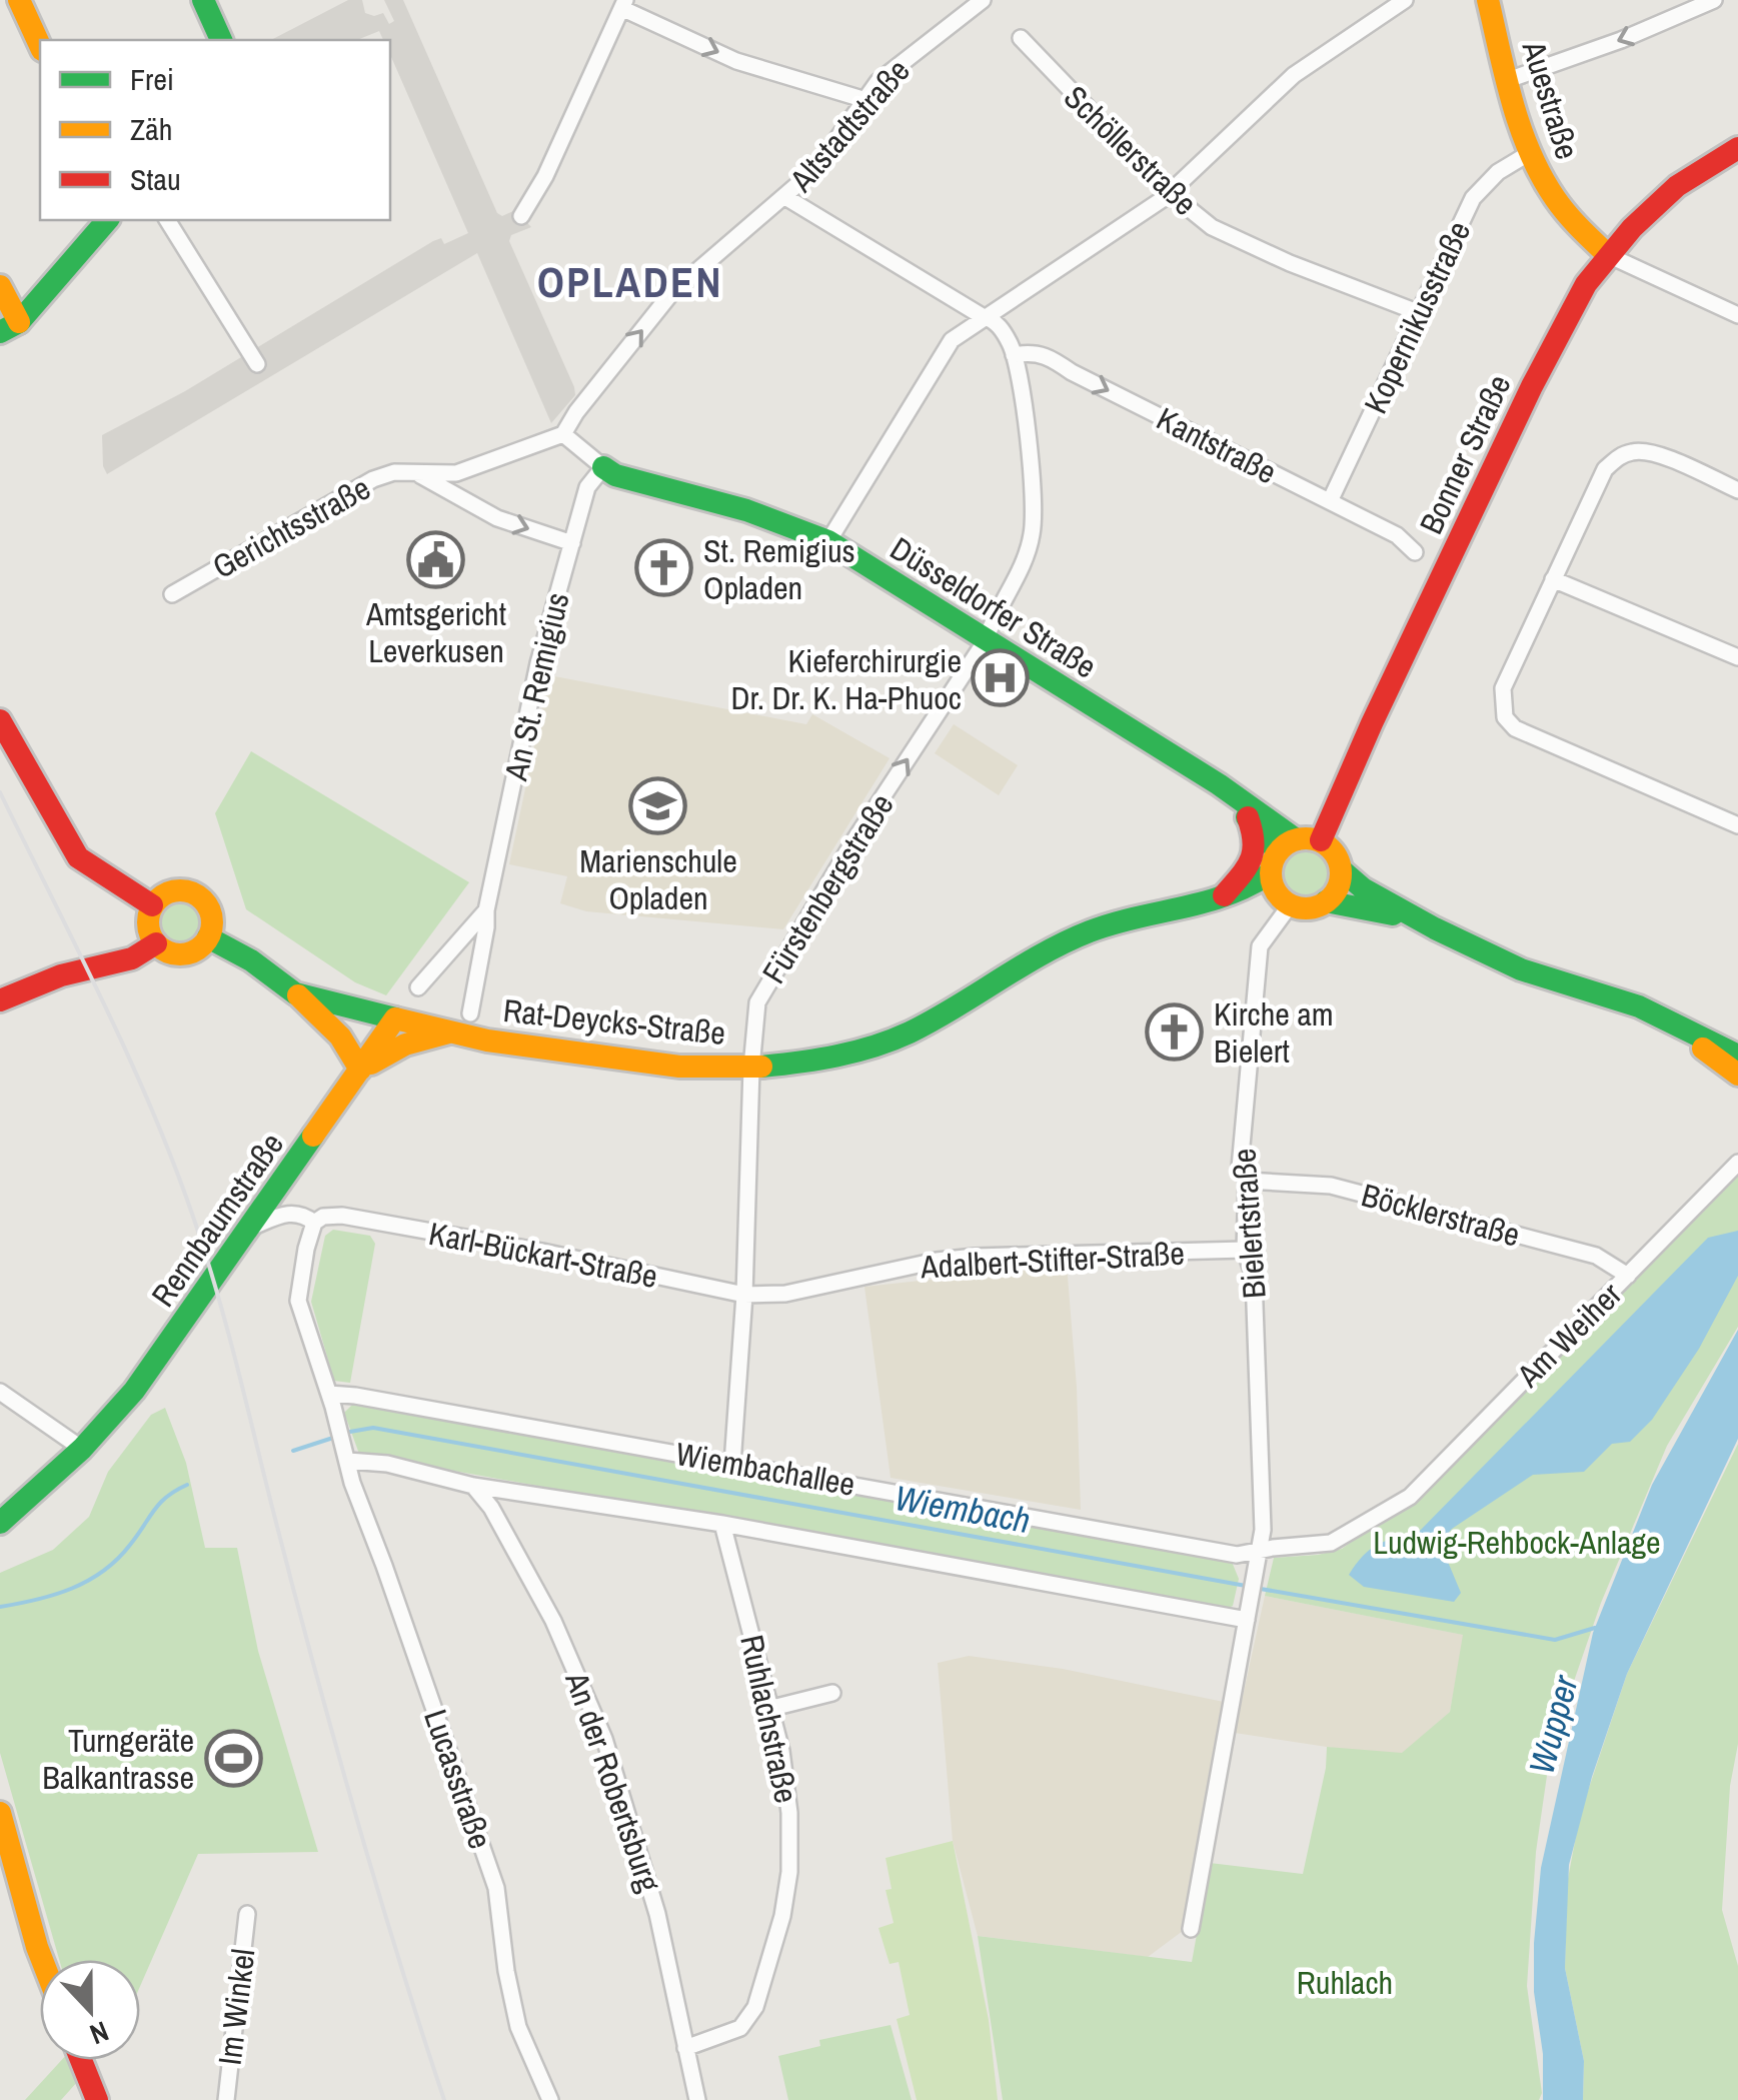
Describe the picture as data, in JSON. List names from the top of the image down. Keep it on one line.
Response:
{"streets":{"main road":["Auestraße","Bonner Straße","Düsseldorfer Straße","Rat-Deycks-Straße","Rennbaumstraße"],"street":["Altstadtstraße","Schöllerstraße","Kopernikusstraße","Kantstraße","Gerichtsstraße","An St. Remigius","Fürstenbergstraße","Böcklerstraße","Bielertstraße","Karl-Bückart-Straße","Adalbert-Stifter-Straße","Am Weiher","Wiembachallee","Ruhlachstraße","Lucasstraße","An der Robertsburg","Im Winkel"]},"crossings":[["Auestraße","Kopernikusstraße"],["Auestraße","Bonner Straße"],["Altstadtstraße","Gerichtsstraße"],["Altstadtstraße","Düsseldorfer Straße"],["Schöllerstraße","Kopernikusstraße"],["Kopernikusstraße","Kantstraße"],["Kantstraße","Fürstenbergstraße"],["Bonner Straße","Düsseldorfer Straße"],["Bonner Straße","Rat-Deycks-Straße"],["Bonner Straße","Bielertstraße"],["Gerichtsstraße","Düsseldorfer Straße"],["Düsseldorfer Straße","An St. Remigius"],["Düsseldorfer Straße","Fürstenbergstraße"],["Düsseldorfer Straße","Rat-Deycks-Straße"],["Düsseldorfer Straße","Bielertstraße"],["Fürstenbergstraße","Rat-Deycks-Straße"],["Fürstenbergstraße","Karl-Bückart-Straße"],["Fürstenbergstraße","Adalbert-Stifter-Straße"],["Fürstenbergstraße","Wiembachallee"],["Rat-Deycks-Straße","Rennbaumstraße"],["Rat-Deycks-Straße","Bielertstraße"],["Böcklerstraße","Bielertstraße"],["Böcklerstraße","Am Weiher"],["Bielertstraße","Adalbert-Stifter-Straße"],["Bielertstraße","Wiembachallee"],["Karl-Bückart-Straße","Adalbert-Stifter-Straße"],["Karl-Bückart-Straße","Lucasstraße"],["Am Weiher","Wiembachallee"],["Wiembachallee","Ruhlachstraße"],["Wiembachallee","Lucasstraße"],["Wiembachallee","An der Robertsburg"],["Ruhlachstraße","An der Robertsburg"]],"one_way":["Altstadtstraße","Kantstraße","Fürstenbergstraße"],"districts":["OPLADEN"],"water":["Wiembach","Wupper"],"parks":["Ludwig-Rehbock-Anlage","Ruhlach"],"places":{"public building":["Amtsgericht Leverkusen"],"church":["St. Remigius Opladen","Kirche am Bielert"],"hospital":["Kieferchirurgie Dr. Dr. K. Ha-Phuoc"],"school or university":["Marienschule Opladen"],"sports":["Turngeräte Balkantrasse"]},"legend":["Frei","Zäh","Stau"],"north":"bottom"}
